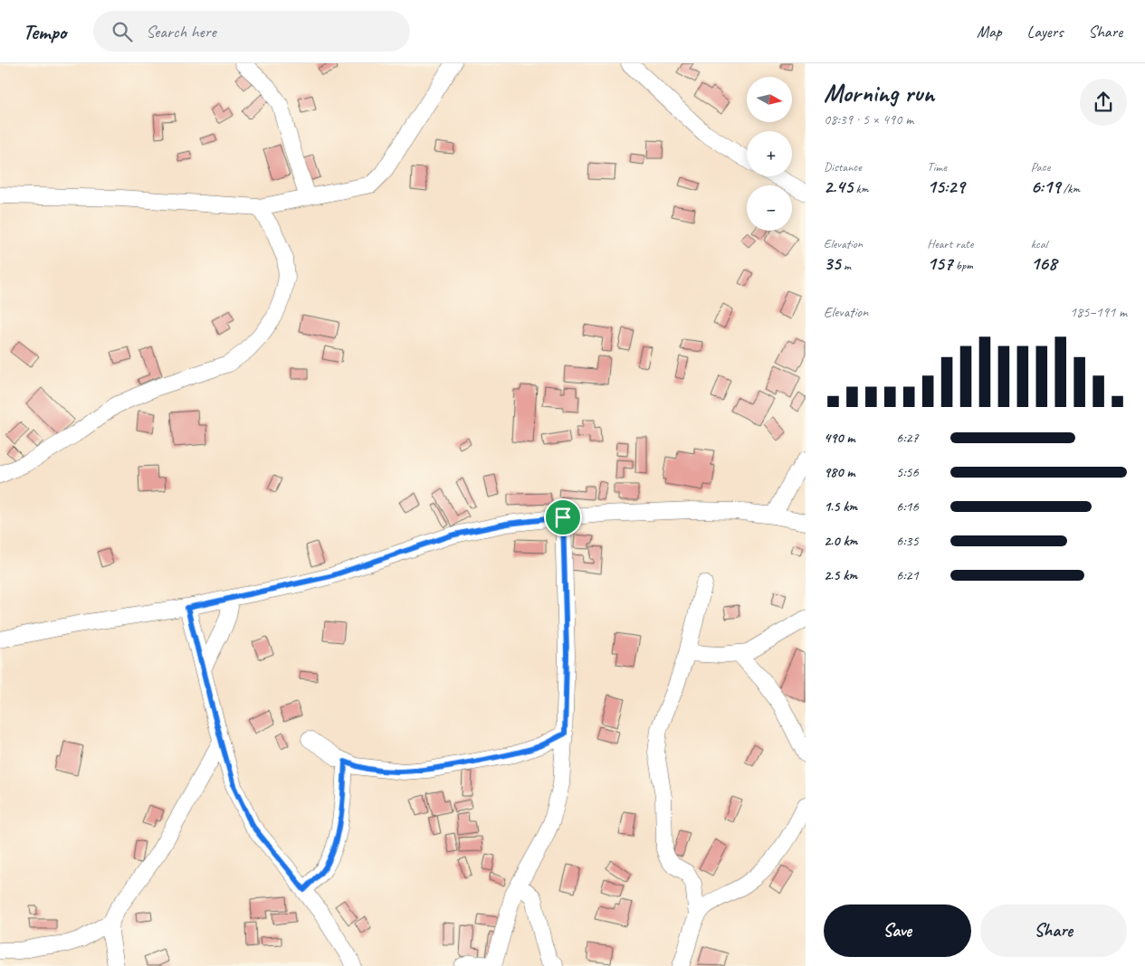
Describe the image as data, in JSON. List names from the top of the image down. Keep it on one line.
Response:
{"north":"right","page":{"header":"Tempo","search":"Search here","nav":["Map","Layers","Share"],"heading":["Morning run","08:39 · 5 × 490 m"],"map_buttons":["+","−"],"stats":[["Distance","2.45 km"],["Time","15:29"],["Pace","6:19 /km"],["Elevation","35 m"],["Heart rate","157 bpm"],["kcal","168"]],"chart":["Elevation","185–191 m"],"list":[{"name":"490 m","note":"6:27"},{"name":"980 m","note":"5:56"},{"name":"1.5 km","note":"6:16"},{"name":"2.0 km","note":"6:35"},{"name":"2.5 km","note":"6:21"}],"buttons":["Save","Share"]}}
